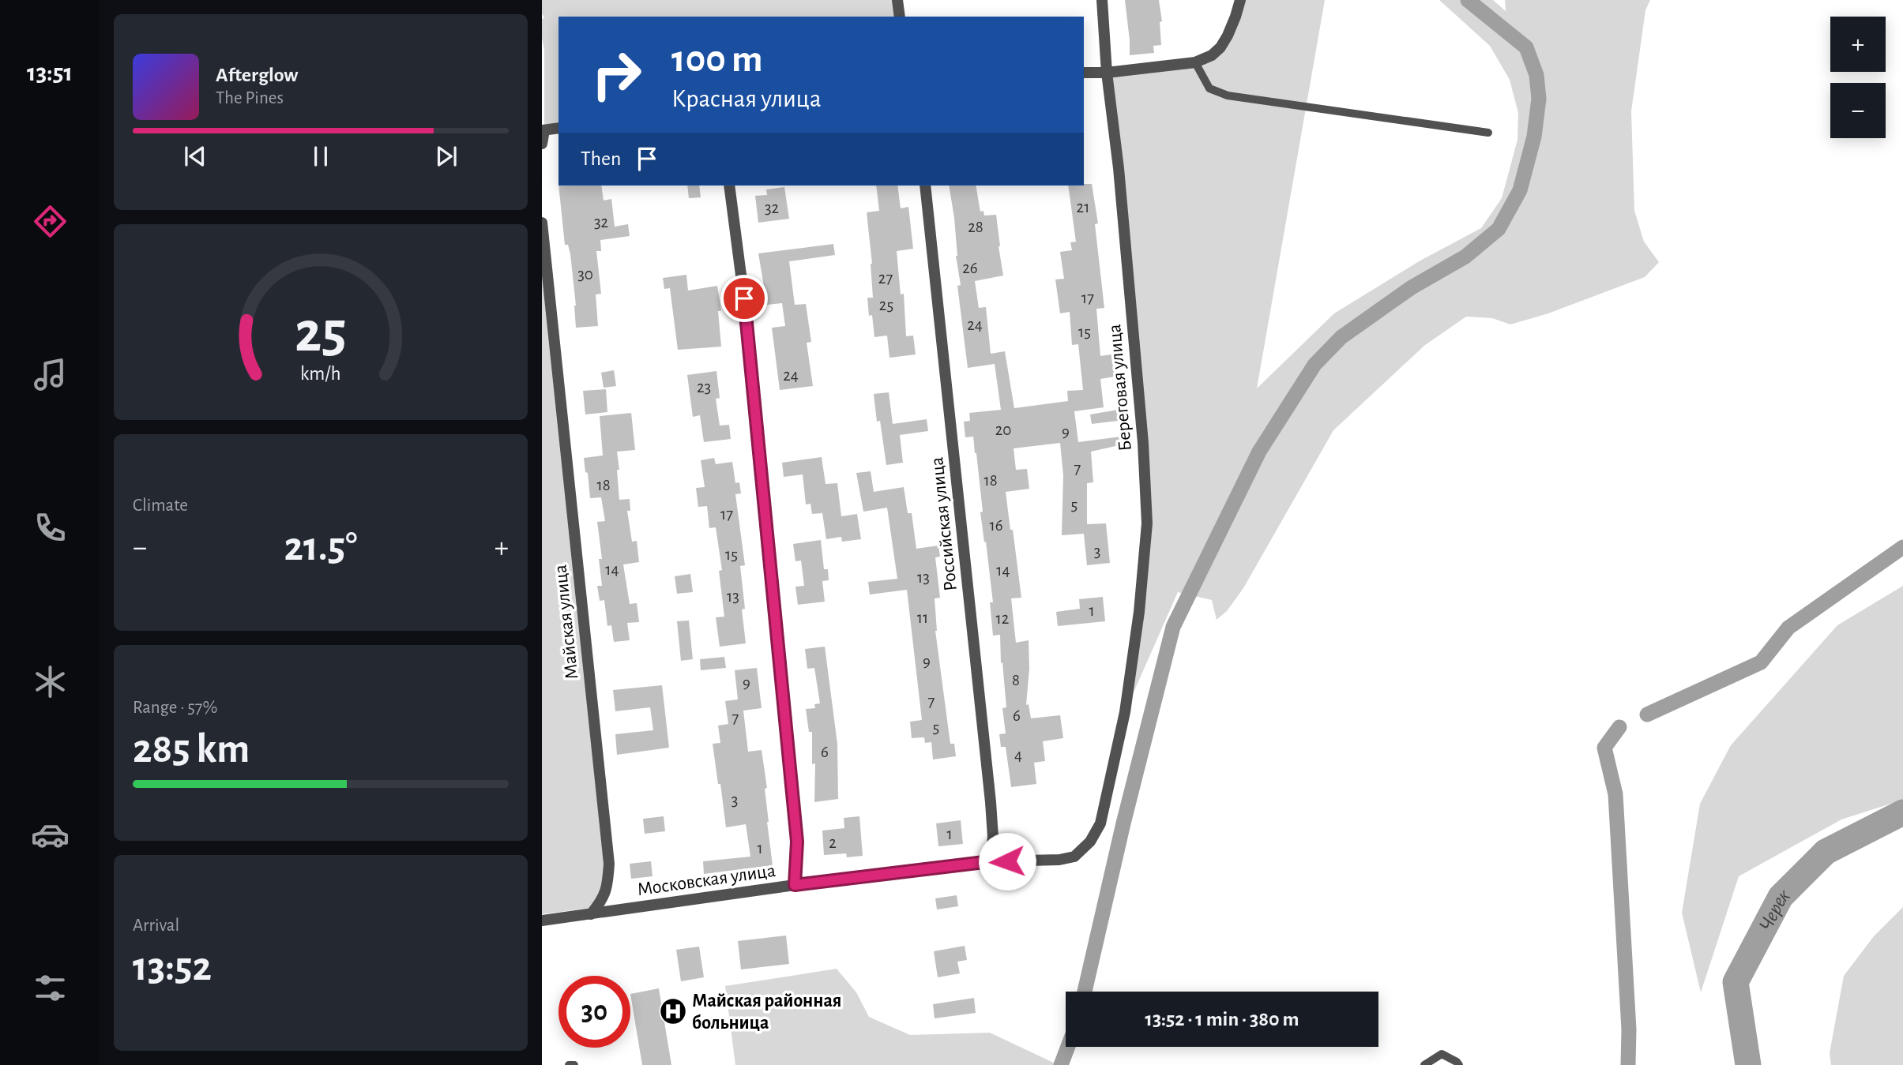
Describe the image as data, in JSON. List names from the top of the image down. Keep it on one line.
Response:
{"streets":{"street":["Береговая улица","Российская улица","Майская улица","Московская улица"]},"crossings":[["Береговая улица","Московская улица"],["Российская улица","Московская улица"],["Майская улица","Московская улица"]],"water":["Черек"],"places":{"hospital":["Майская районная больница"]},"house_numbers":["21","32","32","28","26","30","27","17","25","24","15","24","23","20","9","7","18","18","5","17","16","3","15","14","14","13","13","1","11","12","9","8","9","7","6","7","5","6","4","3","1","2","1"],"page":{"tabs":"13:51","map_buttons":["+","−"],"turn":["100 m","Красная улица"],"song":["Afterglow","The Pines"],"then":"Then","tile":["Climate",["Range · 57%","285 km"],["Arrival","13:52"]],"heat":["−","21.5°","+"],"limit":"30","trip":"13:52 · 1 min · 380 m","gauge":["25","km/h"]}}
